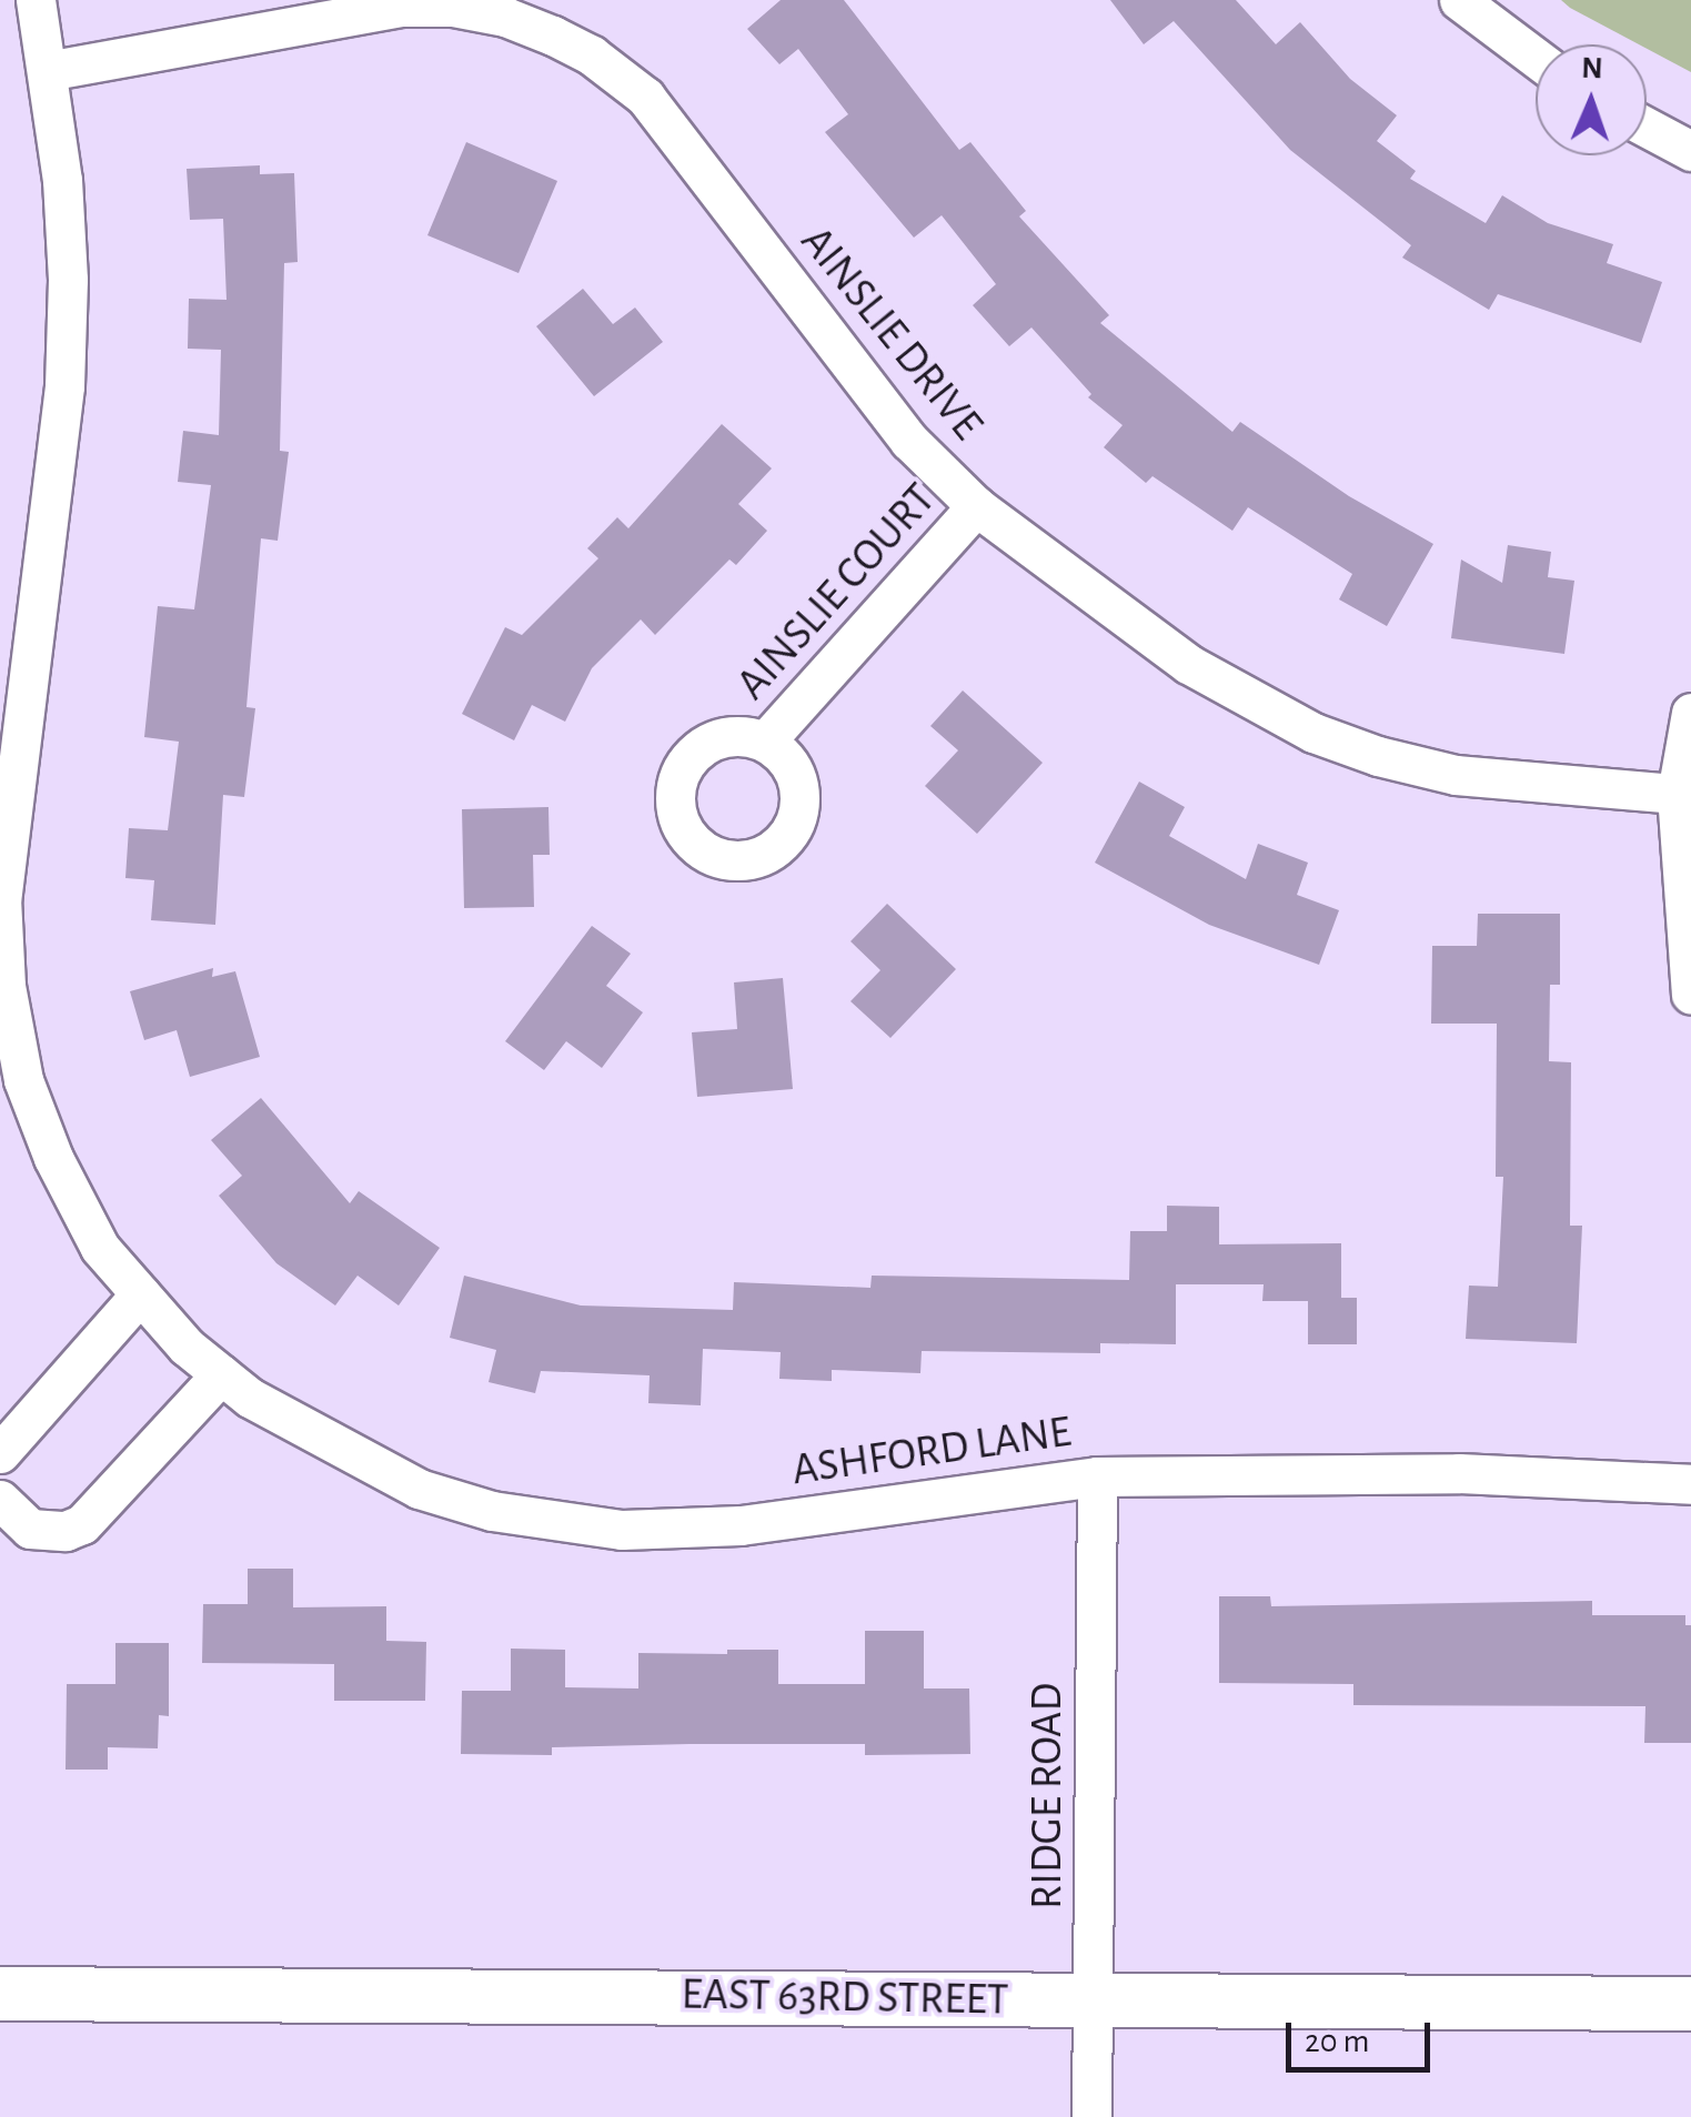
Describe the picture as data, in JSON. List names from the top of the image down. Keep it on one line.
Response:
{"streets":{"main road":["EAST 63RD STREET"],"street":["AINSLIE DRIVE","AINSLIE COURT","ASHFORD LANE","RIDGE ROAD"]},"crossings":[["AINSLIE DRIVE","AINSLIE COURT"],["AINSLIE DRIVE","ASHFORD LANE"],["ASHFORD LANE","RIDGE ROAD"],["RIDGE ROAD","EAST 63RD STREET"]],"scale_bar":"20 m","north":"top"}
